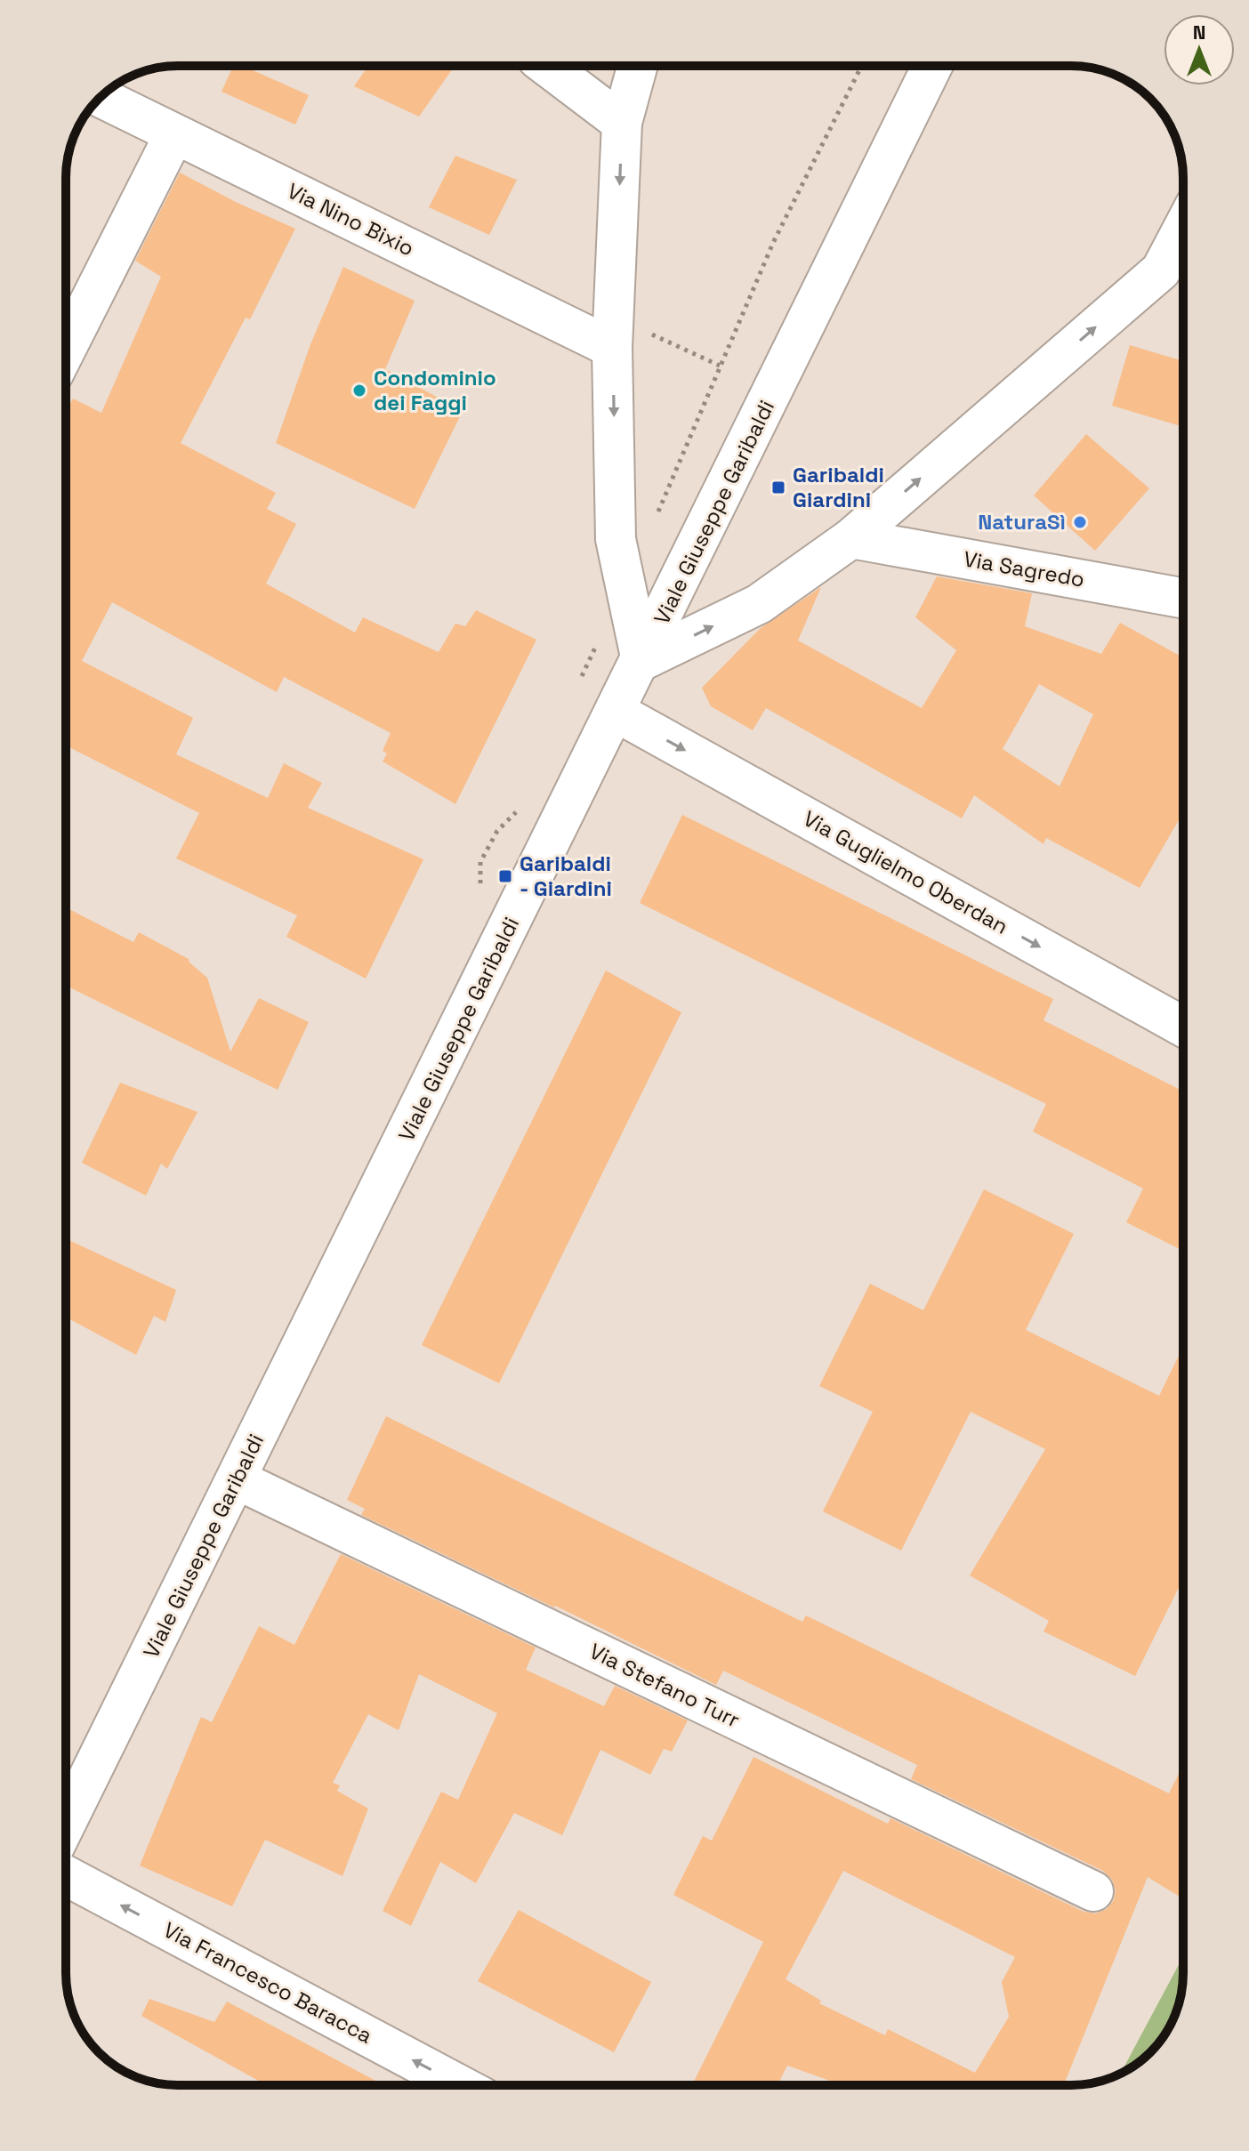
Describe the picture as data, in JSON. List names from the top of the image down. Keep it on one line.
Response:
{"streets":{"street":["Via Nino Bixio","Viale Giuseppe Garibaldi","Via Sagredo","Via Guglielmo Oberdan","Via Stefano Turr","Via Francesco Baracca"]},"crossings":[["Viale Giuseppe Garibaldi","Via Guglielmo Oberdan"],["Viale Giuseppe Garibaldi","Via Stefano Turr"]],"one_way":["Via Guglielmo Oberdan","Via Francesco Baracca"],"places":{"other":["Condominio dei Faggi","NaturaSì"],"transit":["Garibaldi Giardini","Garibaldi - Giardini"]},"north":"top"}
